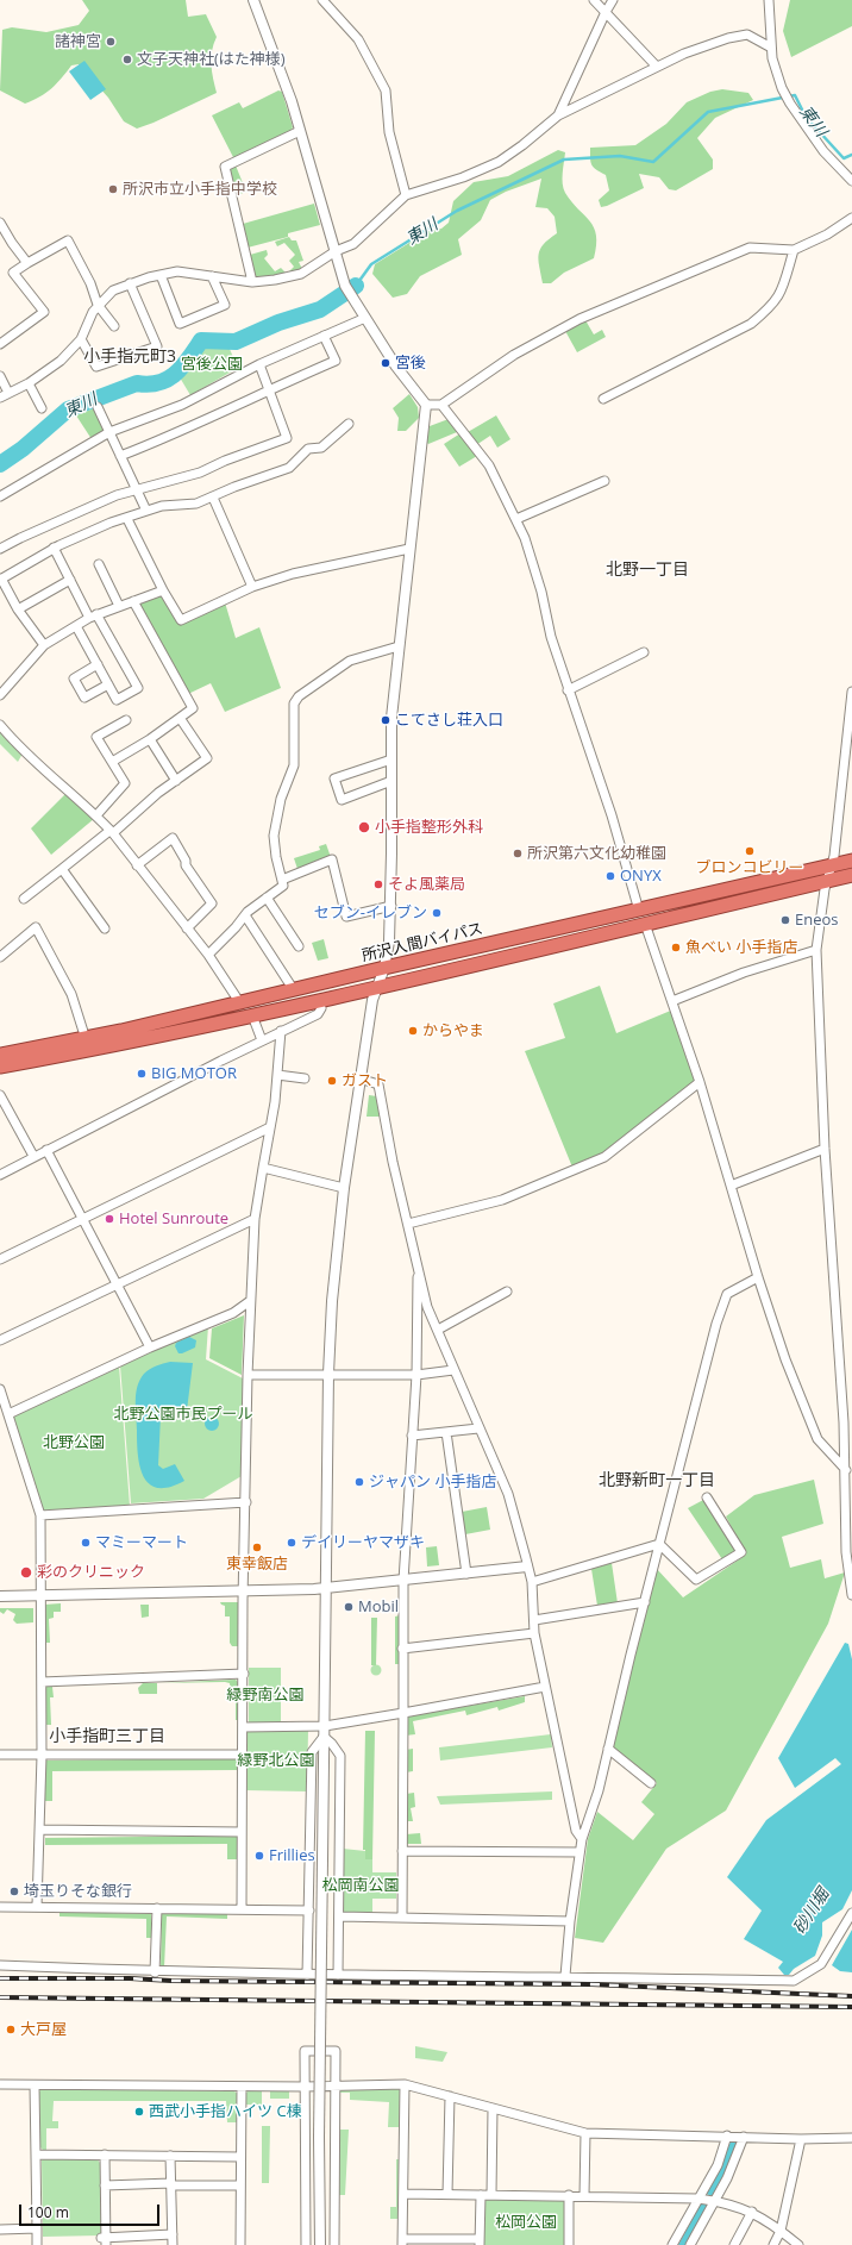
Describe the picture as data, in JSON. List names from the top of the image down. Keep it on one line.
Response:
{"streets":{"highway":["所沢入間バイパス"]},"districts":["小手指元町3","北野一丁目","北野新町一丁目","小手指町三丁目"],"water":["東川","砂川堀"],"parks":["宮後公園","北野公園市民プール","北野公園","緑野南公園","緑野北公園","松岡南公園","松岡公園"],"places":["諸神宮","文子天神社(はた神様)","所沢市立小手指中学校","宮後","こてさし荘入口","小手指整形外科","ブロンコビリー","所沢第六文化幼稚園","ONYX","そよ風薬局","セブン-イレブン","Eneos","魚べい 小手指店","からやま","BIG MOTOR","ガスト","Hotel Sunroute","ジャパン 小手指店","マミーマート","デイリーヤマザキ","東幸飯店","彩のクリニック","Mobil","Frillies","埼玉りそな銀行","大戸屋","西武小手指ハイツ C棟"],"scale_bar":"100 m"}
